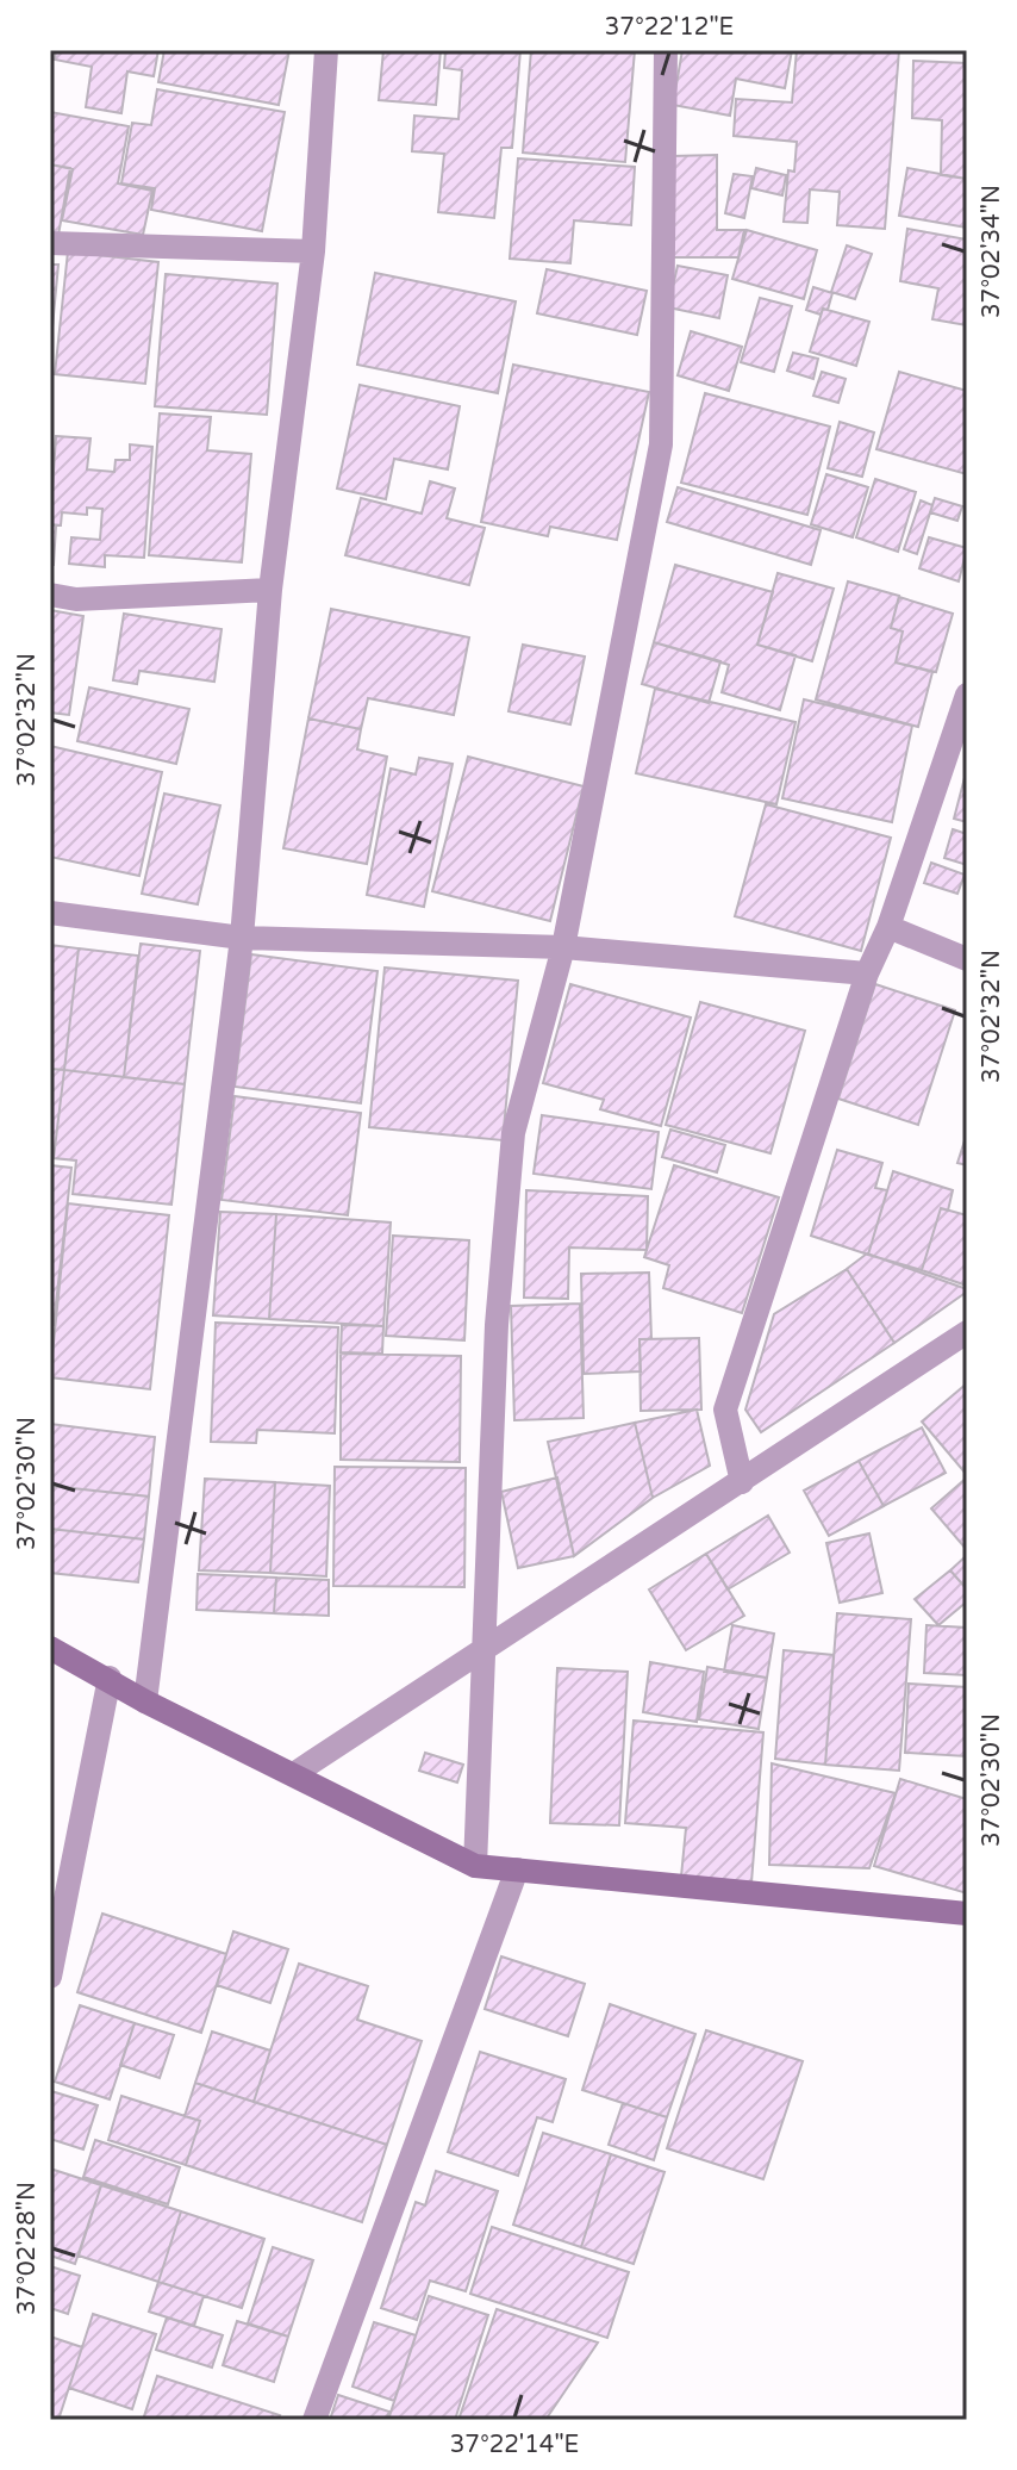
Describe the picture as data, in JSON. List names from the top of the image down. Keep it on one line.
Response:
{"coordinates":["37°22'12\"E","37°02'34\"N","37°02'32\"N","37°02'30\"N","37°02'28\"N","37°22'14\"E"]}
